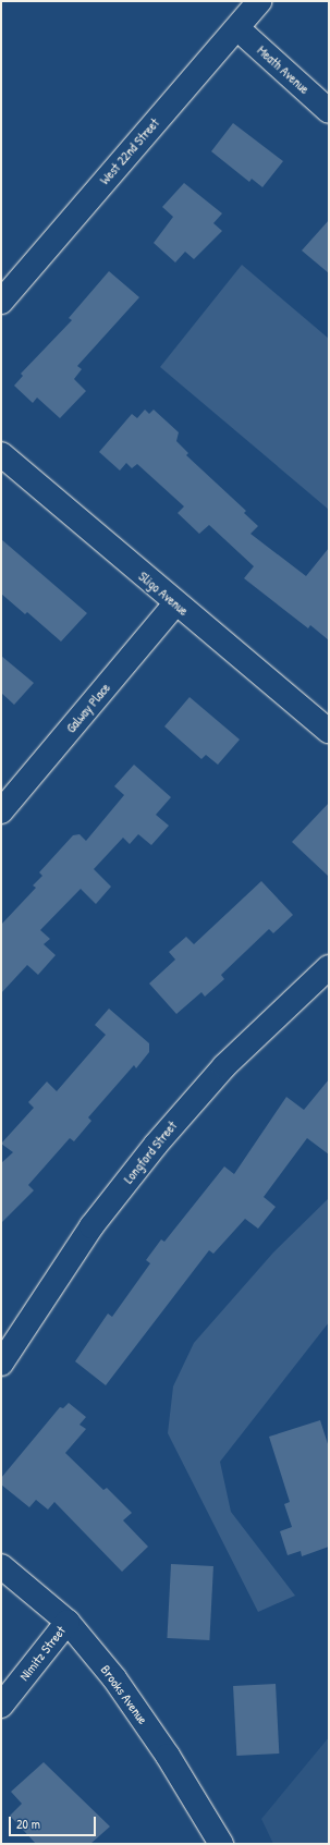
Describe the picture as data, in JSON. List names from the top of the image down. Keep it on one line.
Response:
{"streets":{"street":["Meath Avenue","West 22nd Street","Sligo Avenue","Galway Place","Longford Street","Nimitz Street","Brooks Avenue"]},"crossings":[["Meath Avenue","West 22nd Street"],["Sligo Avenue","Galway Place"],["Nimitz Street","Brooks Avenue"]],"scale_bar":"20 m"}
